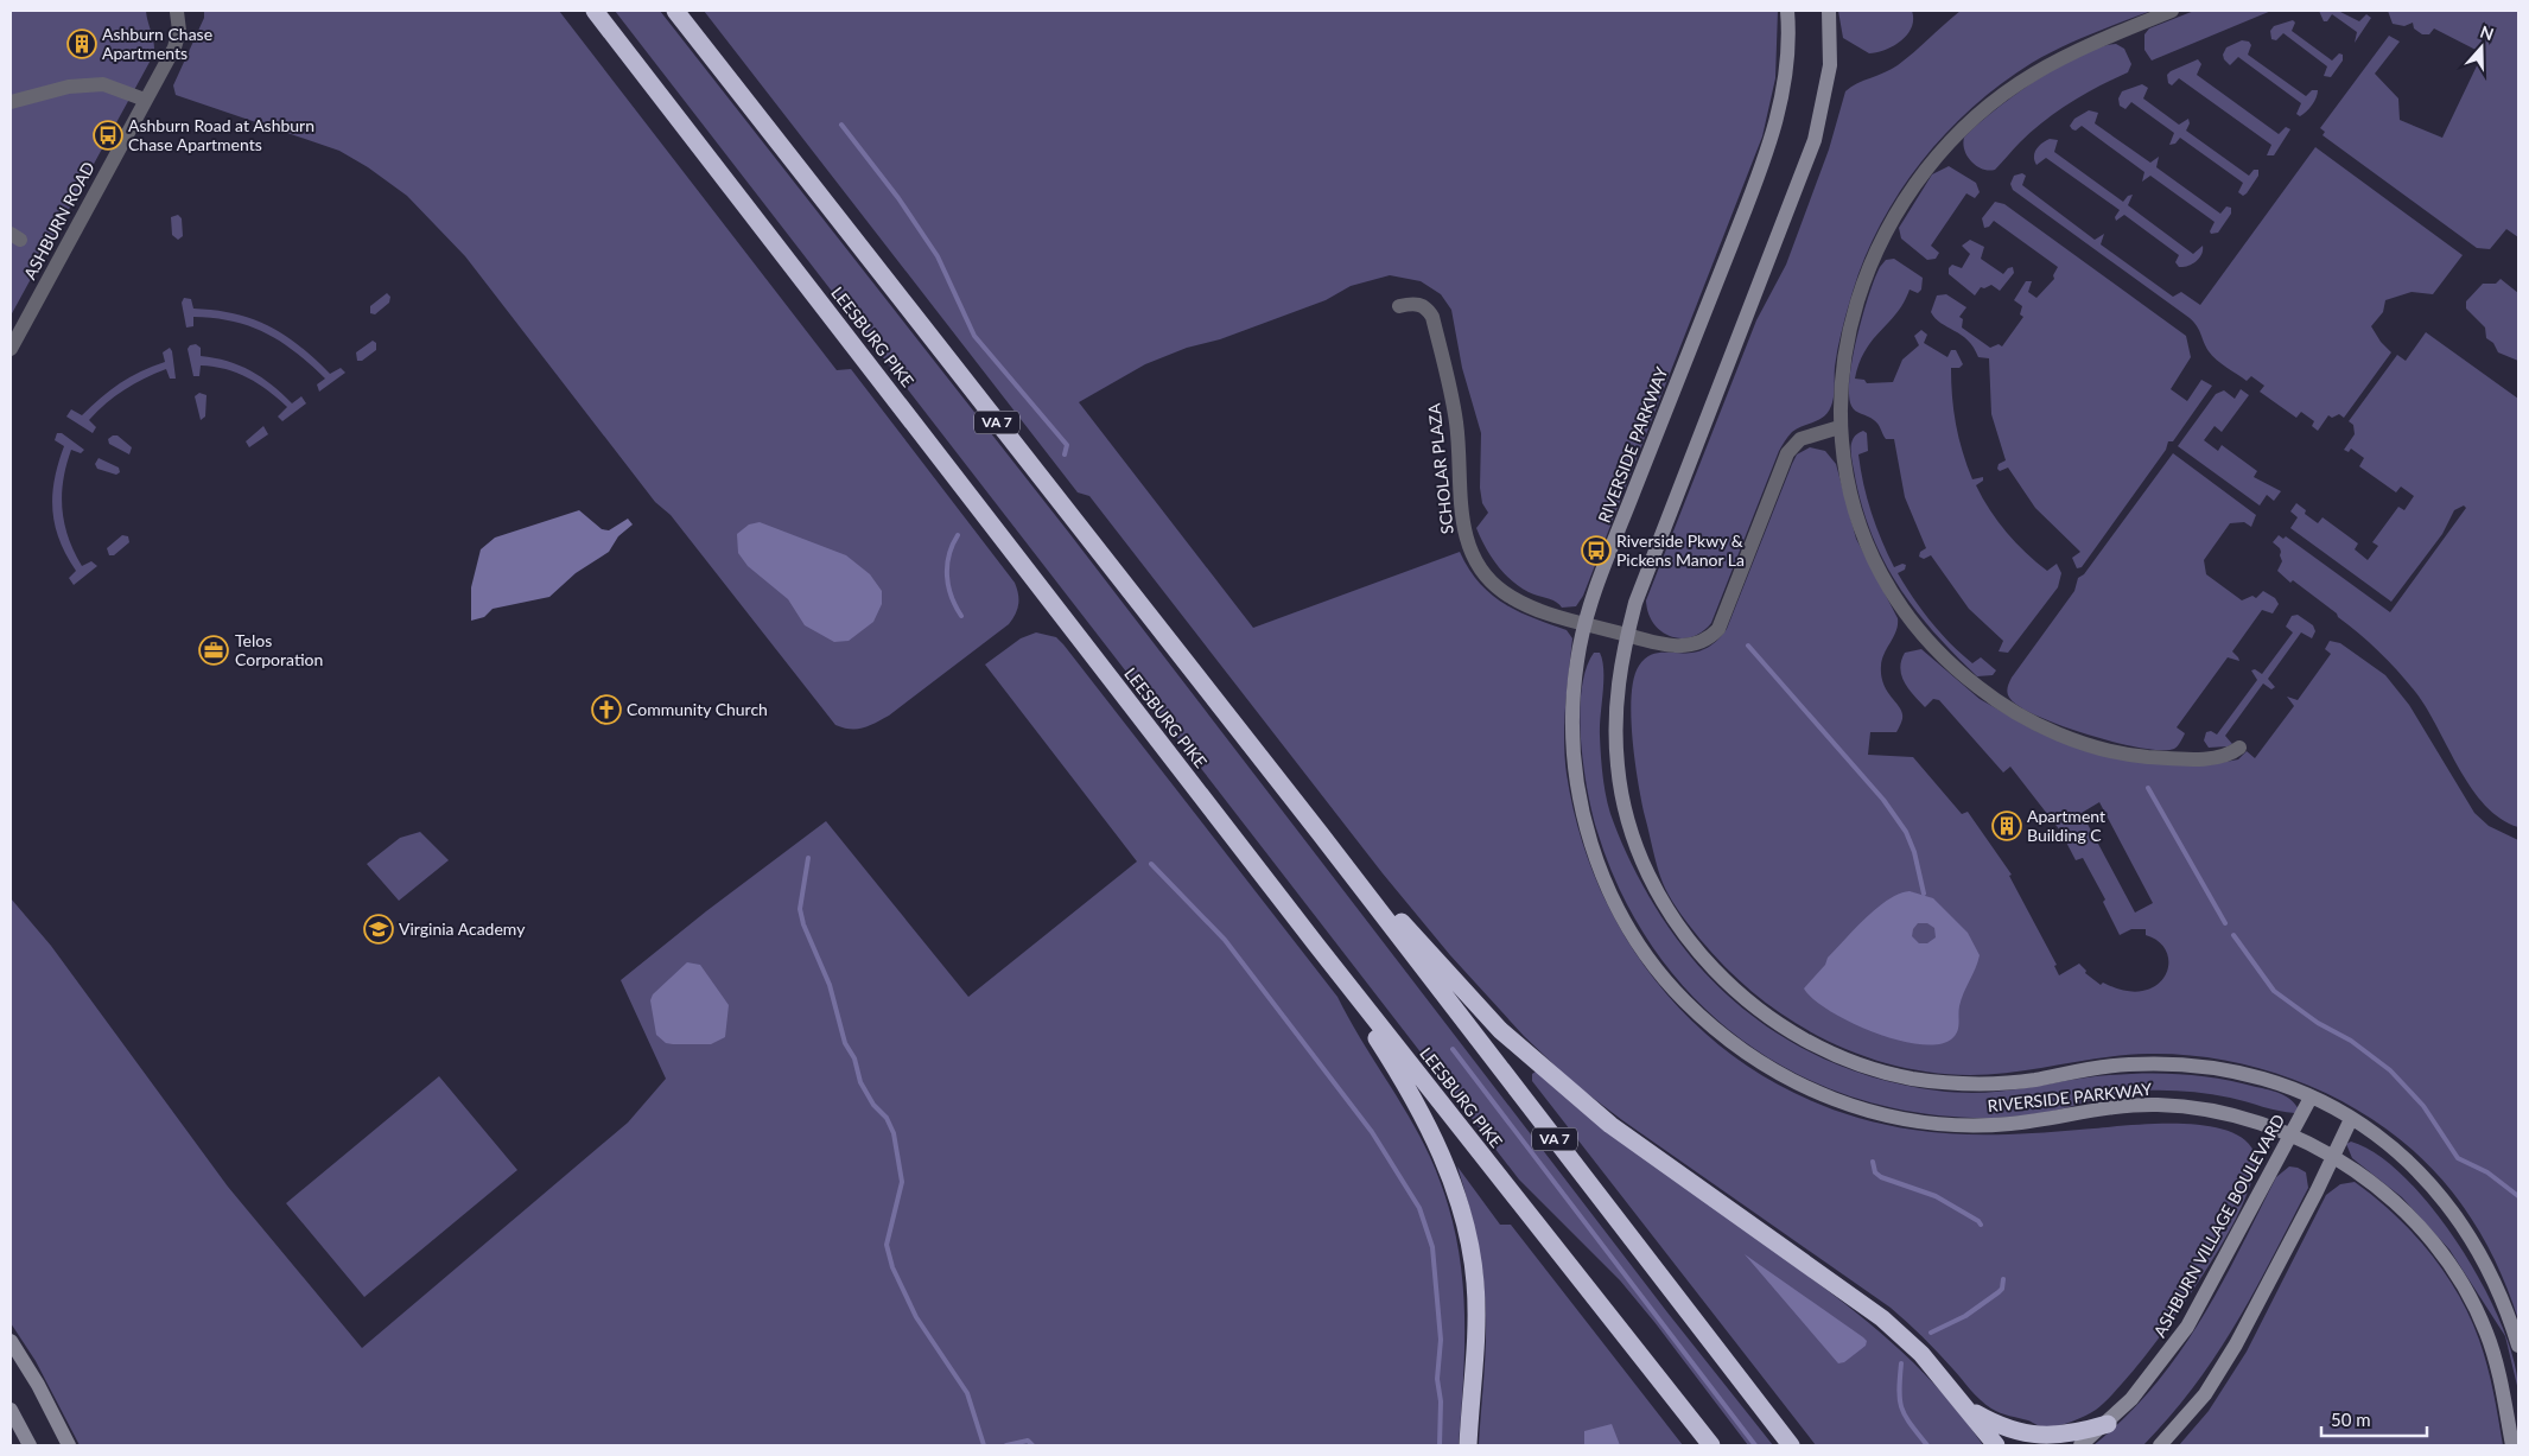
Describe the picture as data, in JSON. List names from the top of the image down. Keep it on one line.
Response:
{"streets":{"highway":["LEESBURG PIKE","VA 7"],"main road":["RIVERSIDE PARKWAY","ASHBURN VILLAGE BOULEVARD"],"street":["ASHBURN ROAD","SCHOLAR PLAZA"]},"crossings":[["RIVERSIDE PARKWAY","SCHOLAR PLAZA"],["RIVERSIDE PARKWAY","ASHBURN VILLAGE BOULEVARD"]],"places":{"building":["Ashburn Chase Apartments","Apartment Building C"],"bus stop":["Ashburn Road at Ashburn Chase Apartments","Riverside Pkwy & Pickens Manor La"],"office":["Telos Corporation"],"church":["Community Church"],"school or university":["Virginia Academy"]},"scale_bar":"50 m","north":"top"}
